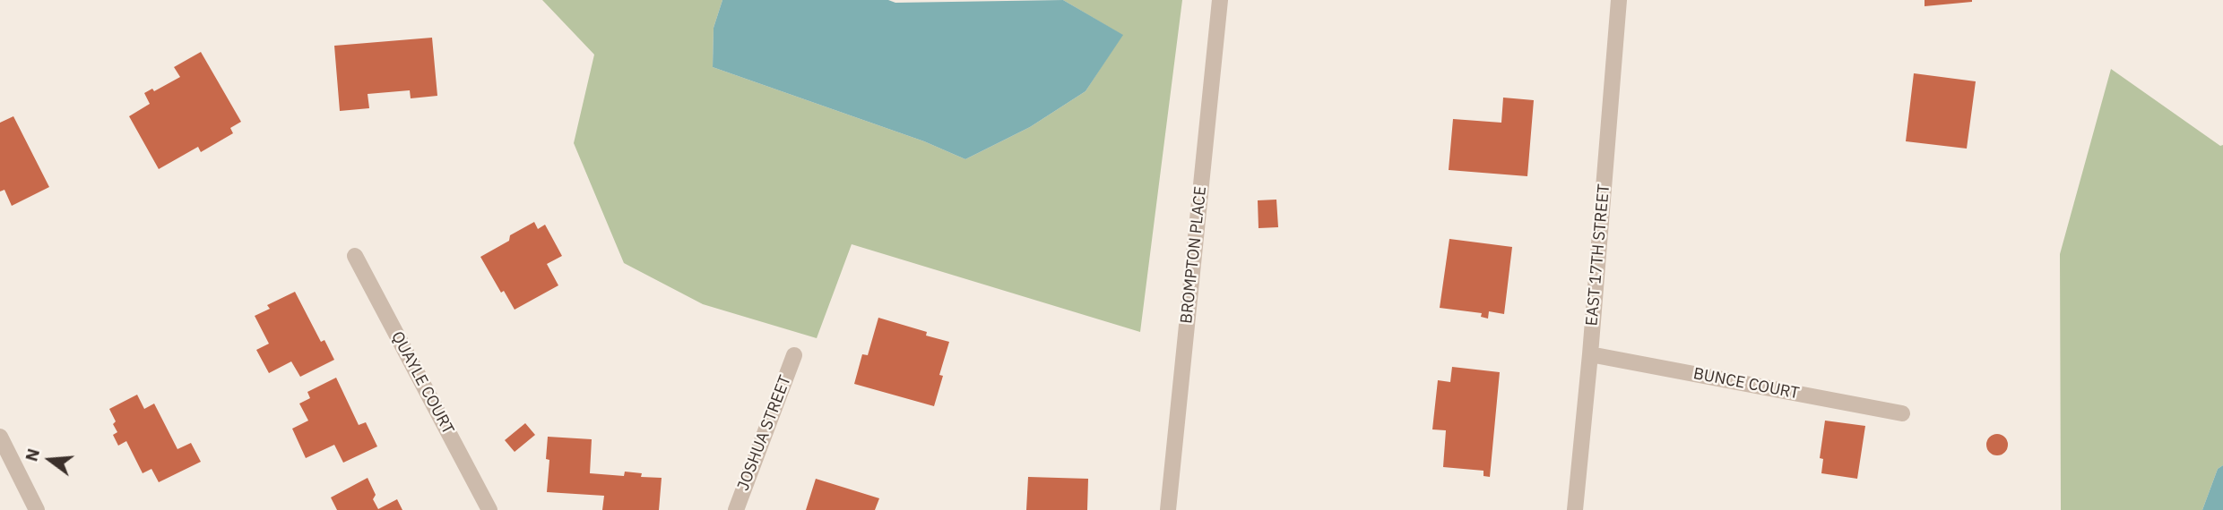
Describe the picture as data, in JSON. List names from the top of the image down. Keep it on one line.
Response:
{"streets":{"street":["BROMPTON PLACE","EAST 17TH STREET","QUAYLE COURT","BUNCE COURT","JOSHUA STREET"]},"crossings":[["EAST 17TH STREET","BUNCE COURT"]],"north":"left"}
